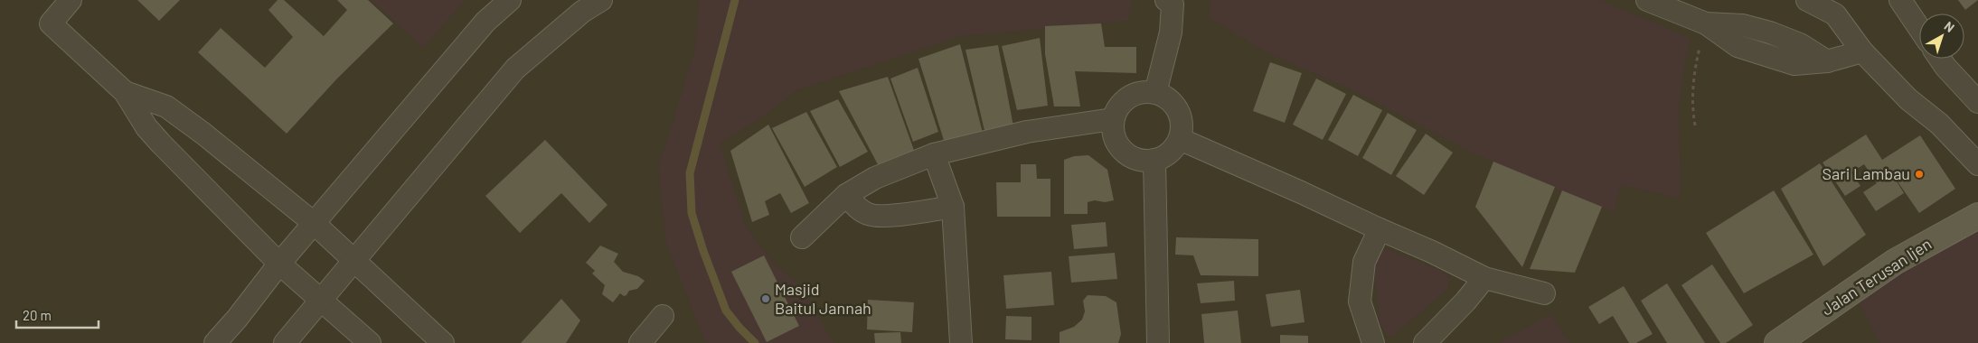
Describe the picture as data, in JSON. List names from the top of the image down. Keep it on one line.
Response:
{"streets":{"street":["Jalan Terusan Ijen"]},"places":["Sari Lambau","Masjid Baitul Jannah"],"scale_bar":"20 m","north":"top right"}
